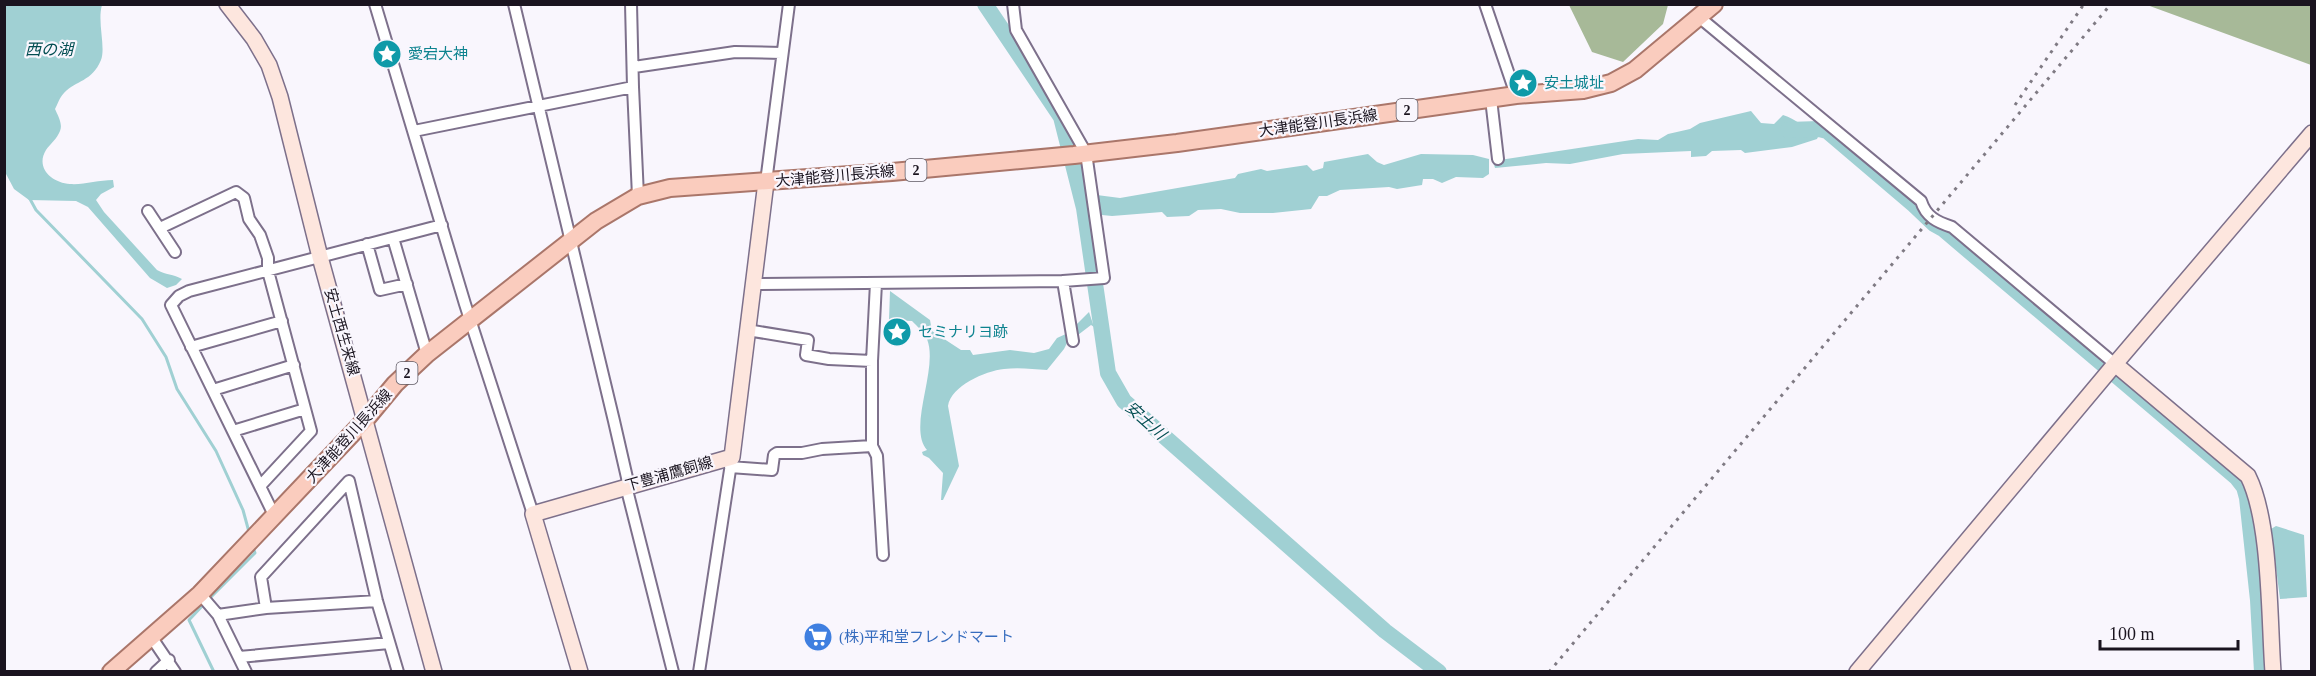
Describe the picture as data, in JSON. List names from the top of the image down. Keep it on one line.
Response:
{"streets":{"main road":["2","大津能登川長浜線","安土西生来線","下豊浦鷹飼線"]},"crossings":[["大津能登川長浜線","安土西生来線"],["大津能登川長浜線","下豊浦鷹飼線"]],"water":["西の湖","安土川"],"places":{"place":["愛宕大神","安土城址","セミナリヨ跡"],"supermarket":["(株)平和堂フレンドマート"]},"scale_bar":"100 m"}
